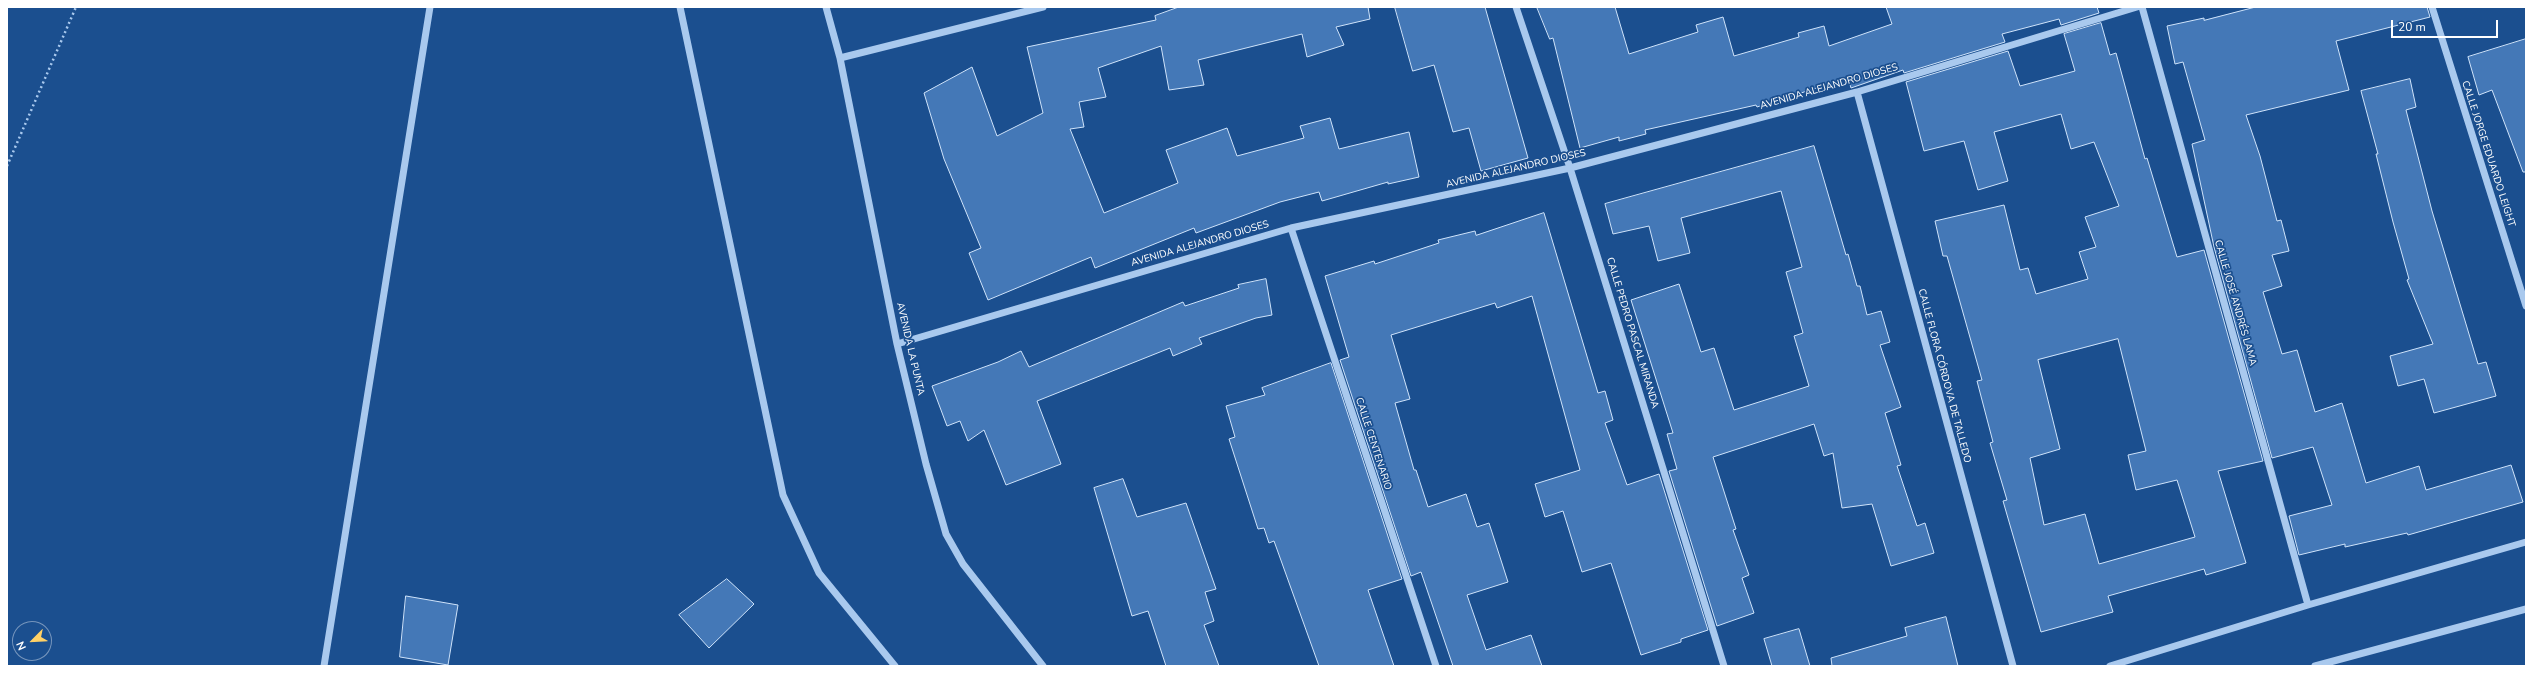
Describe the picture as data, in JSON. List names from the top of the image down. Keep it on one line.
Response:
{"streets":{"street":["AVENIDA ALEJANDRO DIOSES","CALLE JORGE EDUARDO LEIGHT","CALLE JOSÉ ANDRÉS LAMA","CALLE PEDRO PASCAL MIRANDA","AVENIDA LA PUNTA","CALLE FLORA CÓRDOVA DE TALLEDO","CALLE CENTENARIO"]},"crossings":[["AVENIDA ALEJANDRO DIOSES","CALLE PEDRO PASCAL MIRANDA"],["AVENIDA ALEJANDRO DIOSES","AVENIDA LA PUNTA"],["AVENIDA ALEJANDRO DIOSES","CALLE FLORA CÓRDOVA DE TALLEDO"],["AVENIDA ALEJANDRO DIOSES","CALLE CENTENARIO"]],"scale_bar":"20 m","north":"bottom left"}
